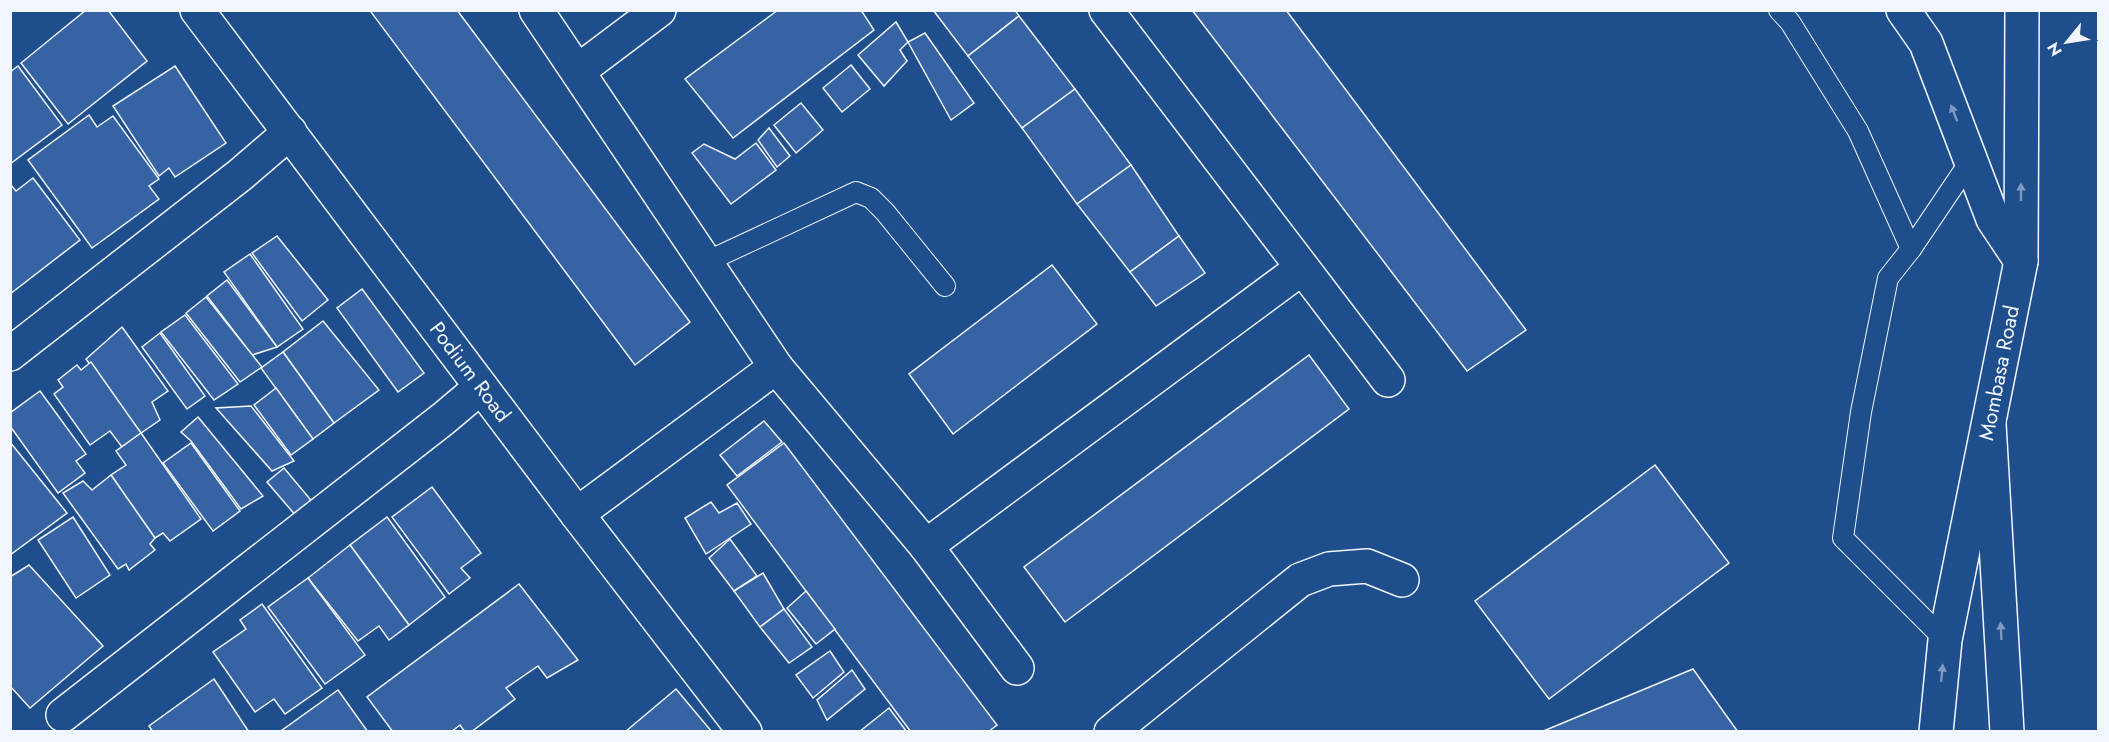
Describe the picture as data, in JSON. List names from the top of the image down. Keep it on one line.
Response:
{"streets":{"main road":["Podium Road","Mombasa Road"]},"one_way":["Mombasa Road"],"north":"bottom left"}
